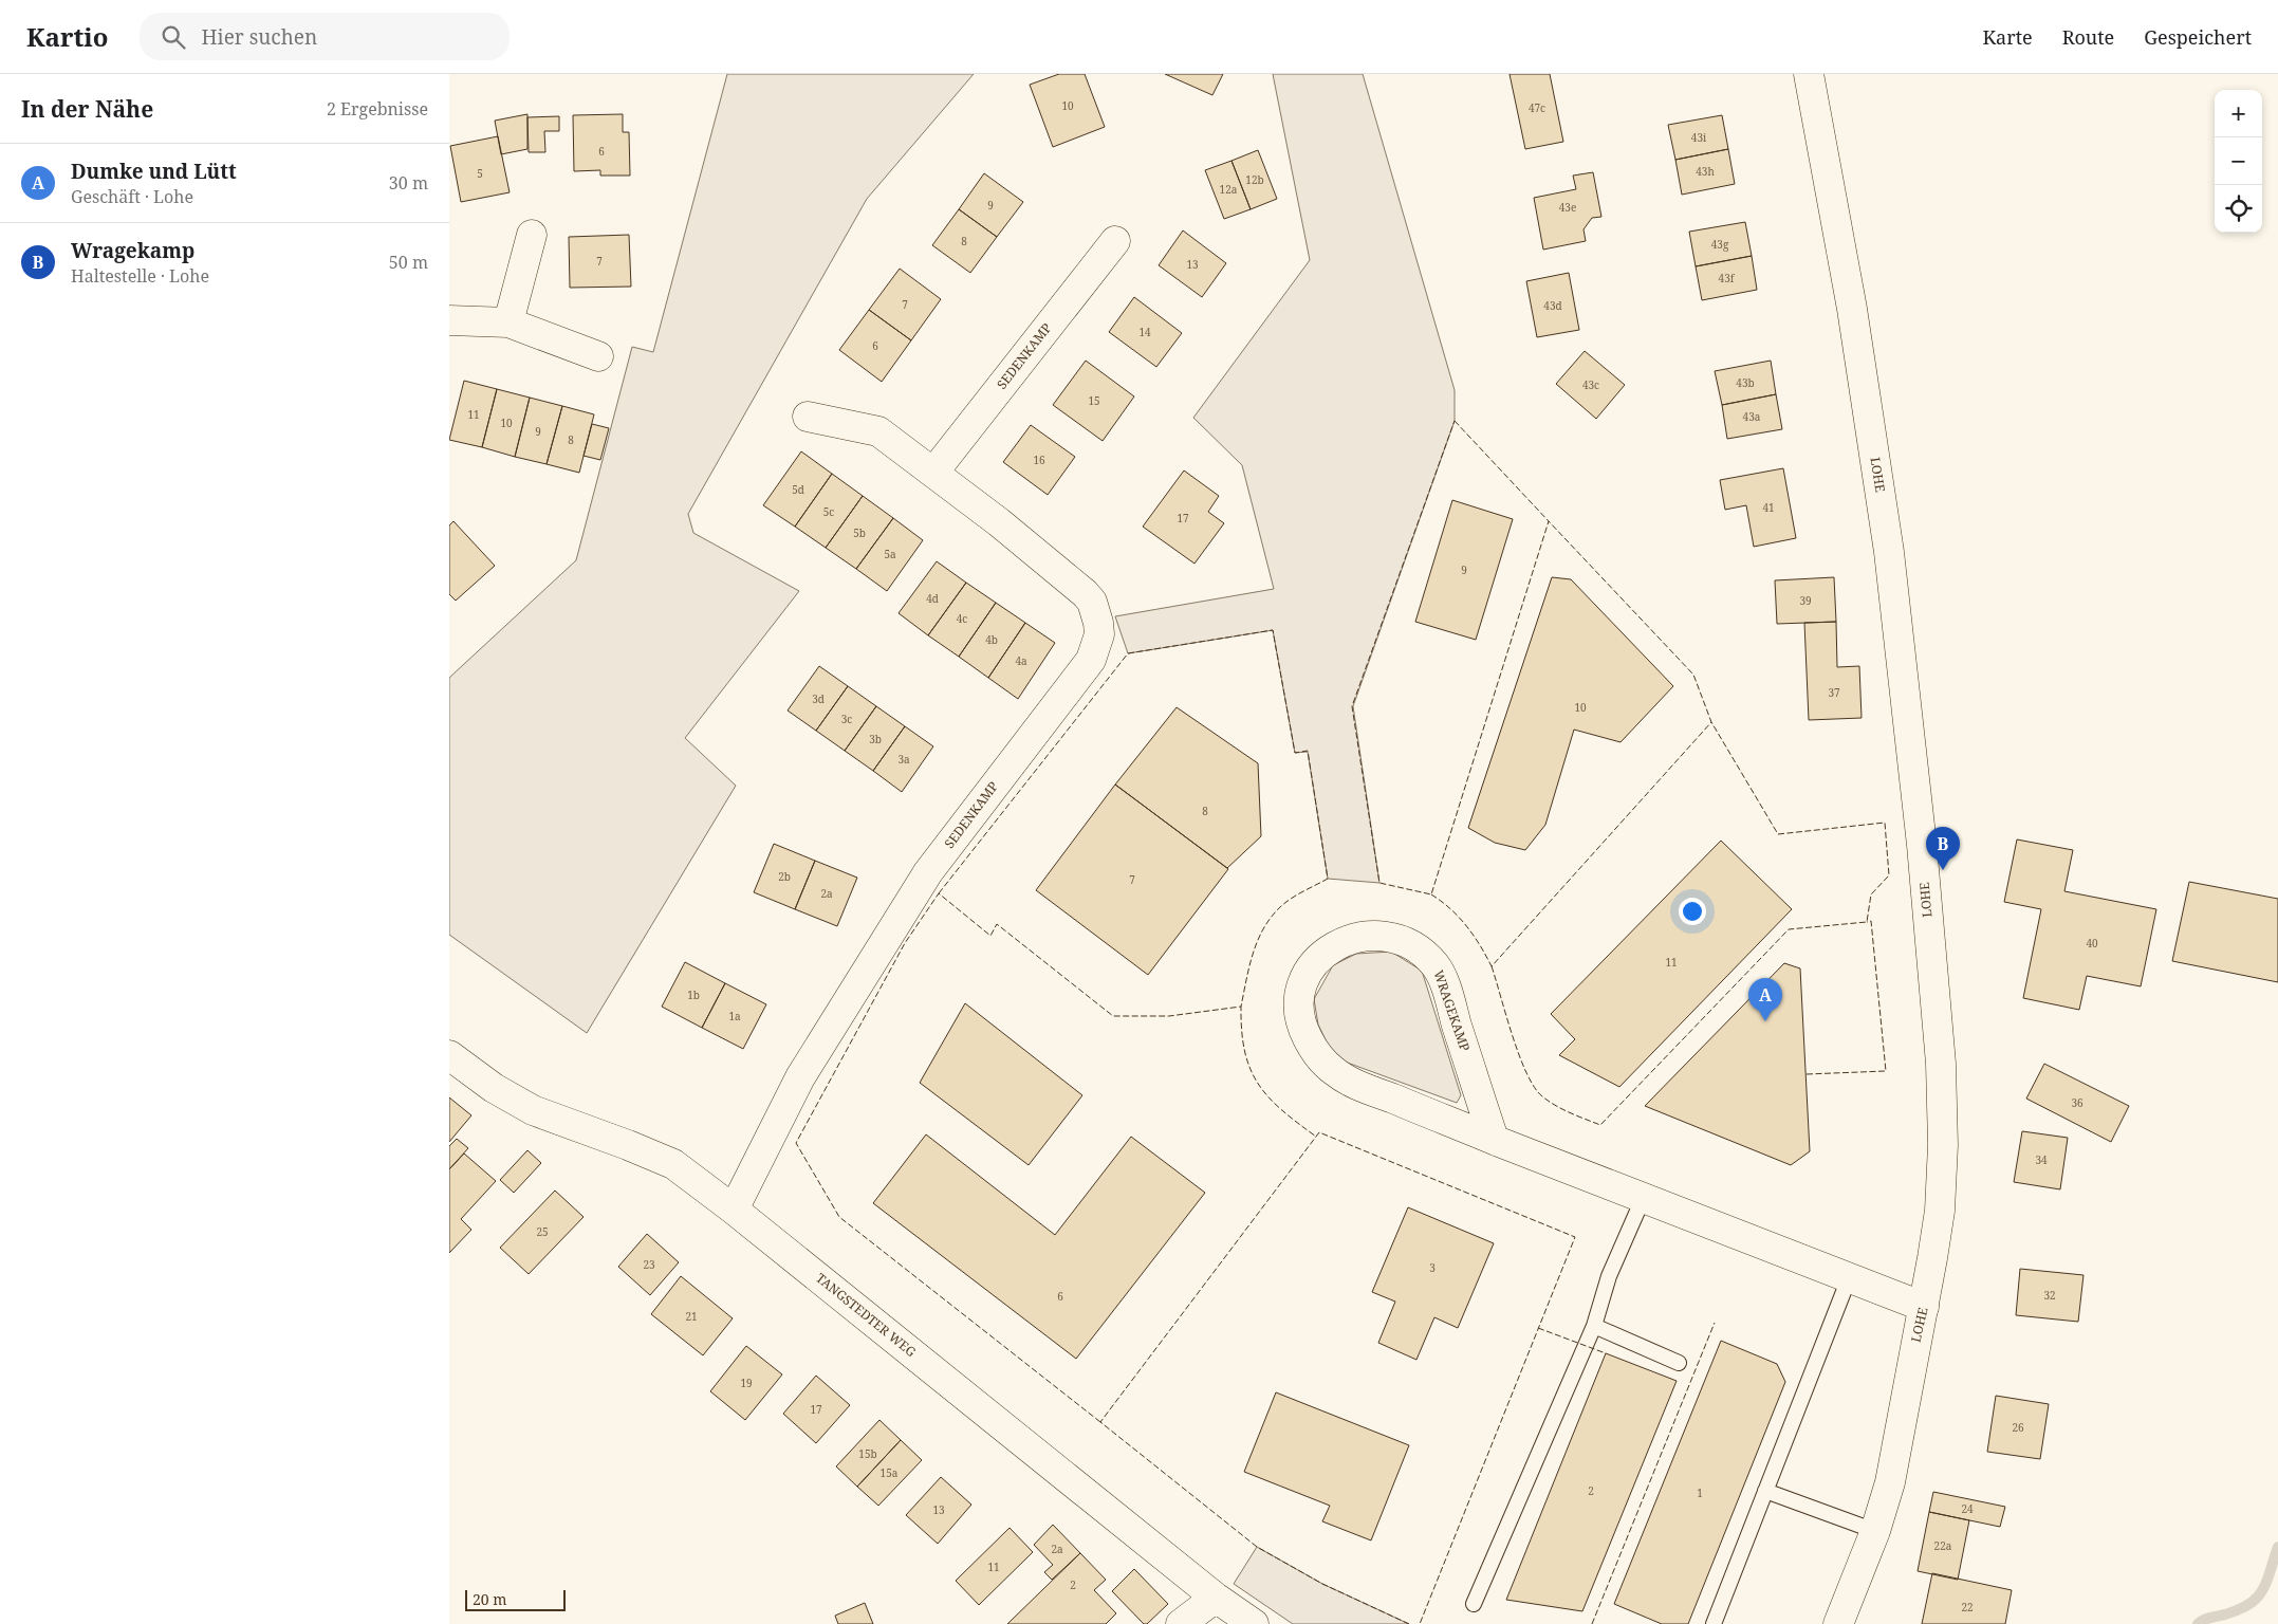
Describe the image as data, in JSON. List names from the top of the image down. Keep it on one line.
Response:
{"streets":{"street":["SEDENKAMP","LOHE","WRAGEKAMP","TANGSTEDTER WEG"]},"crossings":[["SEDENKAMP","TANGSTEDTER WEG"],["LOHE","WRAGEKAMP"]],"house_numbers":["10","47c","43i","6","43h","5","12b","12a","9","43e","8","43g","7","13","43f","7","43d","14","6","43b","43c","15","11","43a","10","9","8","16","5d","41","5c","17","5b","5a","9","4d","39","4c","4b","4a","37","3d","10","3c","3b","3a","8","2b","7","2a","40","11","1b","1a","36","34","25","23","3","32","6","21","19","17","26","15b","15a","2","1","24","13","22a","2a","11","2","22"],"scale_bar":"20 m","page":{"header":"Kartio","search":"Hier suchen","nav":["Karte","Route","Gespeichert"],"heading":["In der Nähe","2 Ergebnisse"],"map_buttons":["+","−"],"list":[{"mark":"A","name":"Dumke und Lütt","note":"Geschäft · Lohe","value":"30 m"},{"mark":"B","name":"Wragekamp","note":"Haltestelle · Lohe","value":"50 m"}],"pins":["B","A"],"scale":"20 m"}}
